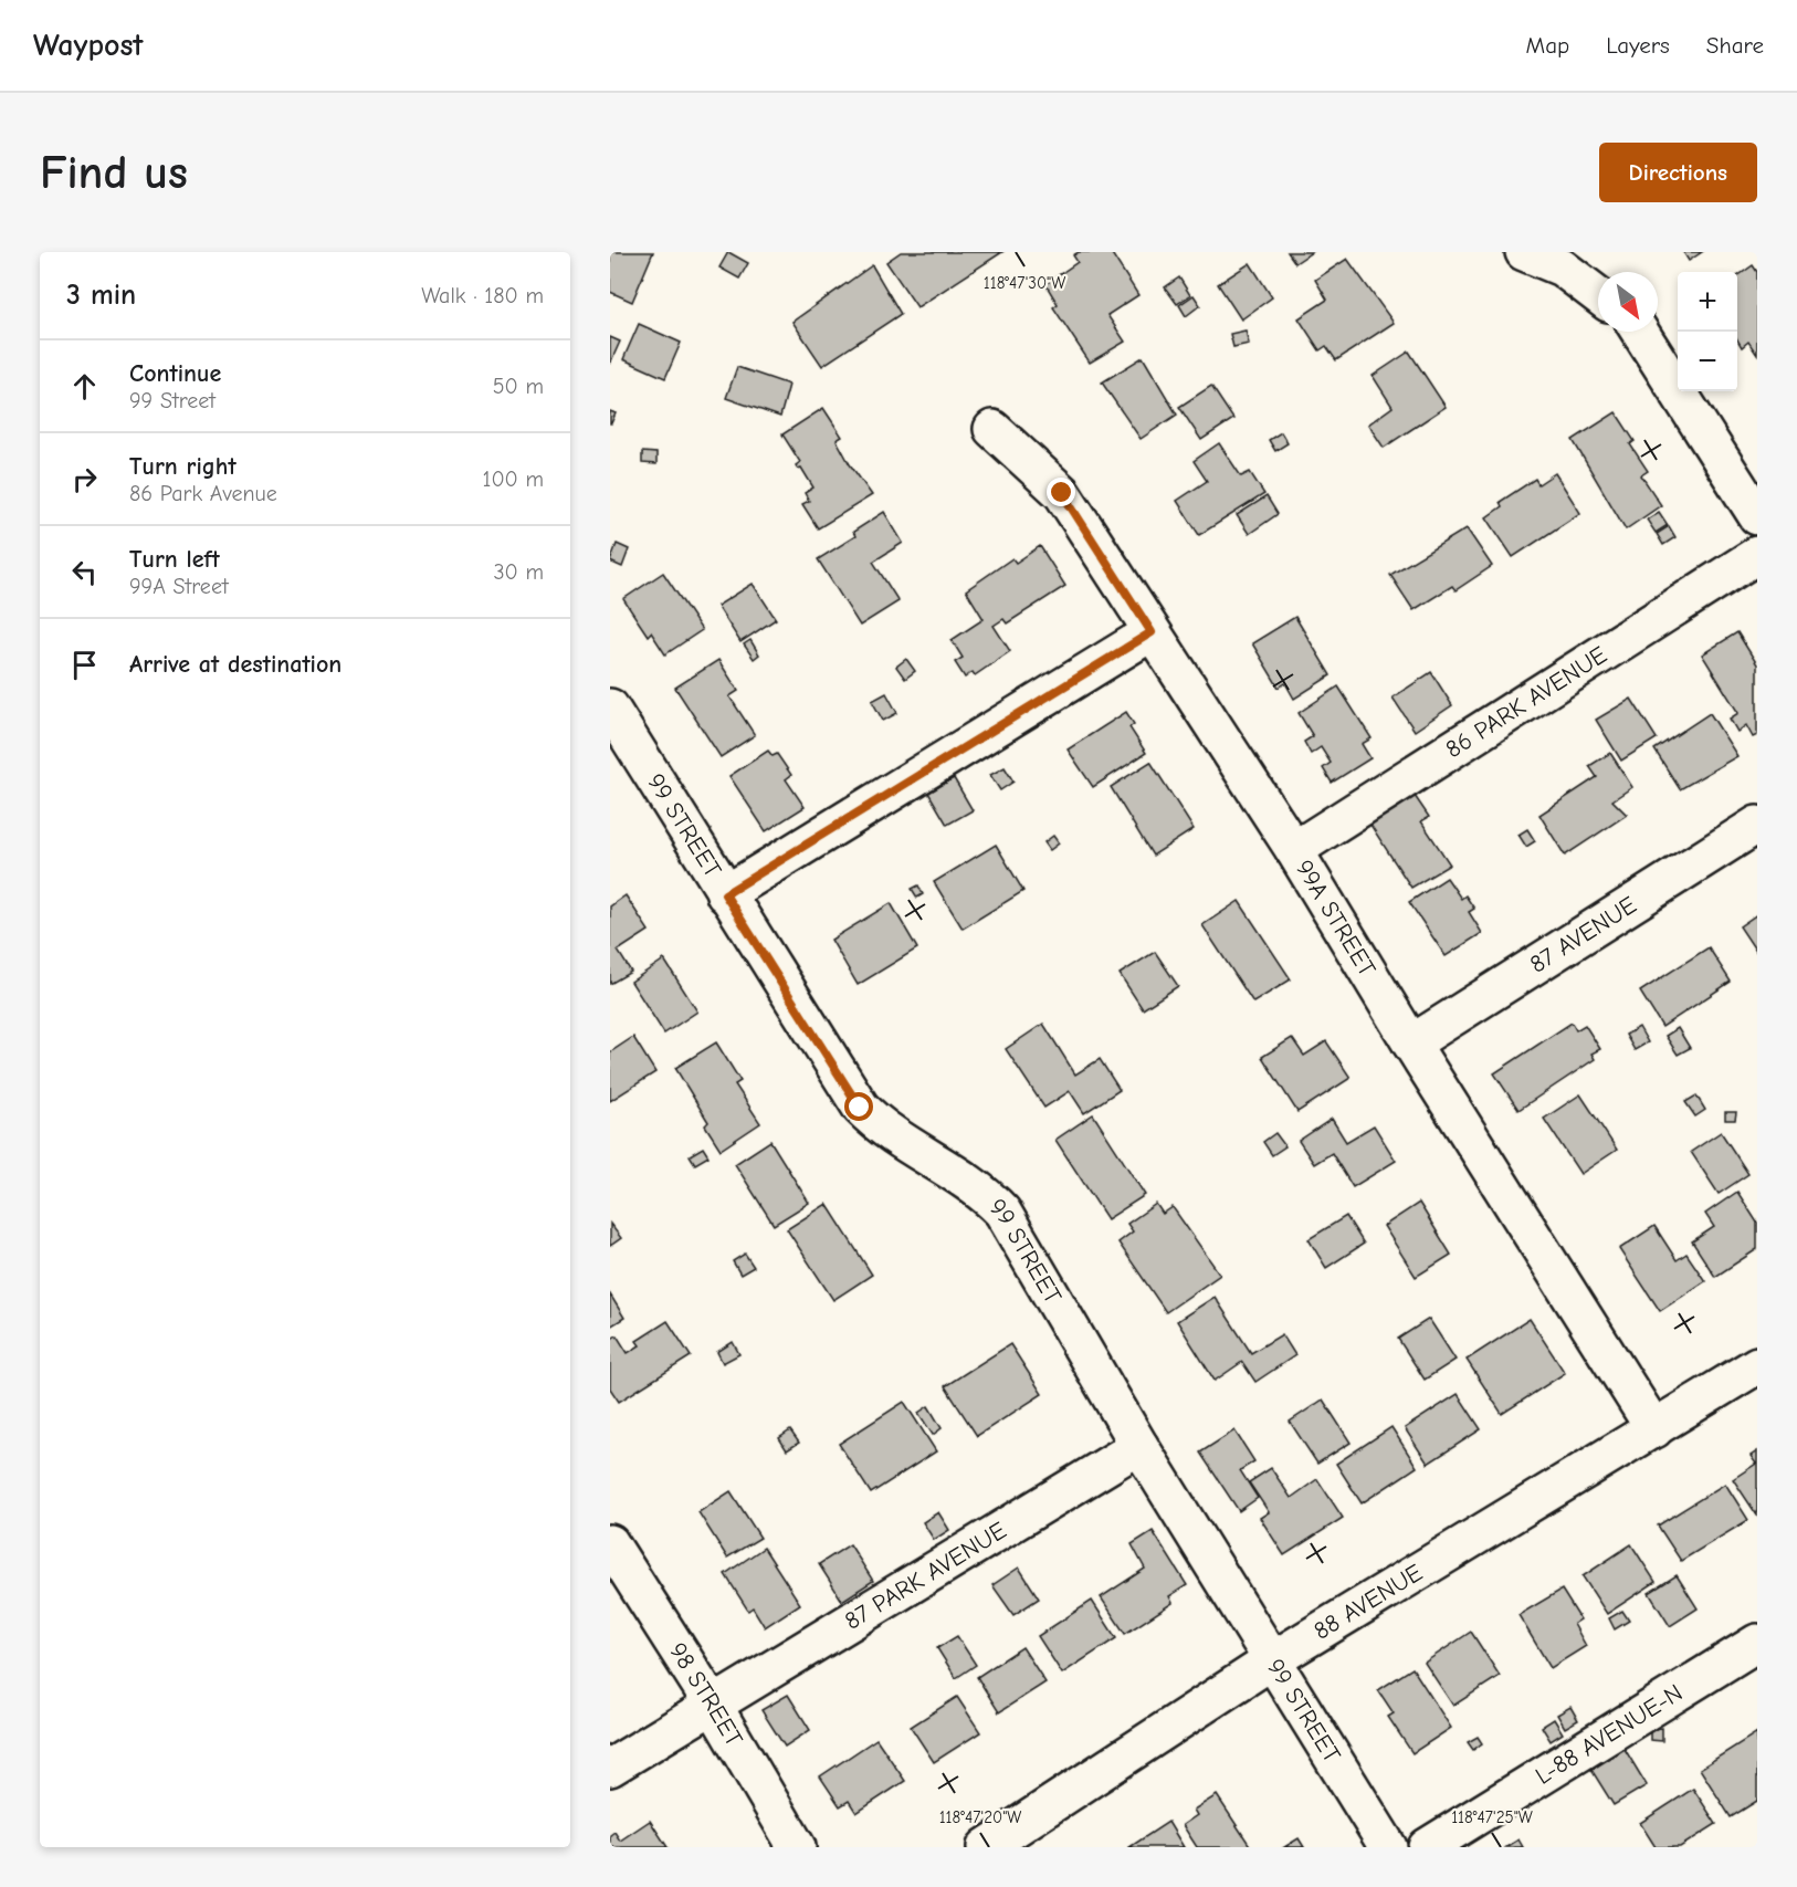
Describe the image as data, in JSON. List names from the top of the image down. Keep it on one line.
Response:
{"streets":{"street":["86 PARK AVENUE","99 STREET","99A STREET","87 AVENUE","87 PARK AVENUE","88 AVENUE","98 STREET","L-88 AVENUE-N"]},"crossings":[["86 PARK AVENUE","99A STREET"],["99 STREET","87 PARK AVENUE"],["99 STREET","88 AVENUE"],["99A STREET","87 AVENUE"],["99A STREET","88 AVENUE"],["87 PARK AVENUE","98 STREET"]],"north":"bottom right","page":{"header":"Waypost","nav":["Map","Layers","Share"],"buttons":"Directions","title":"Find us","heading":["3 min","Walk · 180 m"],"map_buttons":["+","−"],"list":[["Continue","99 Street","50 m"],["Turn right","86 Park Avenue","100 m"],["Turn left","99A Street","30 m"],"Arrive at destination"]},"coordinates":["118°47'30\"W","118°47'20\"W","118°47'25\"W"]}
